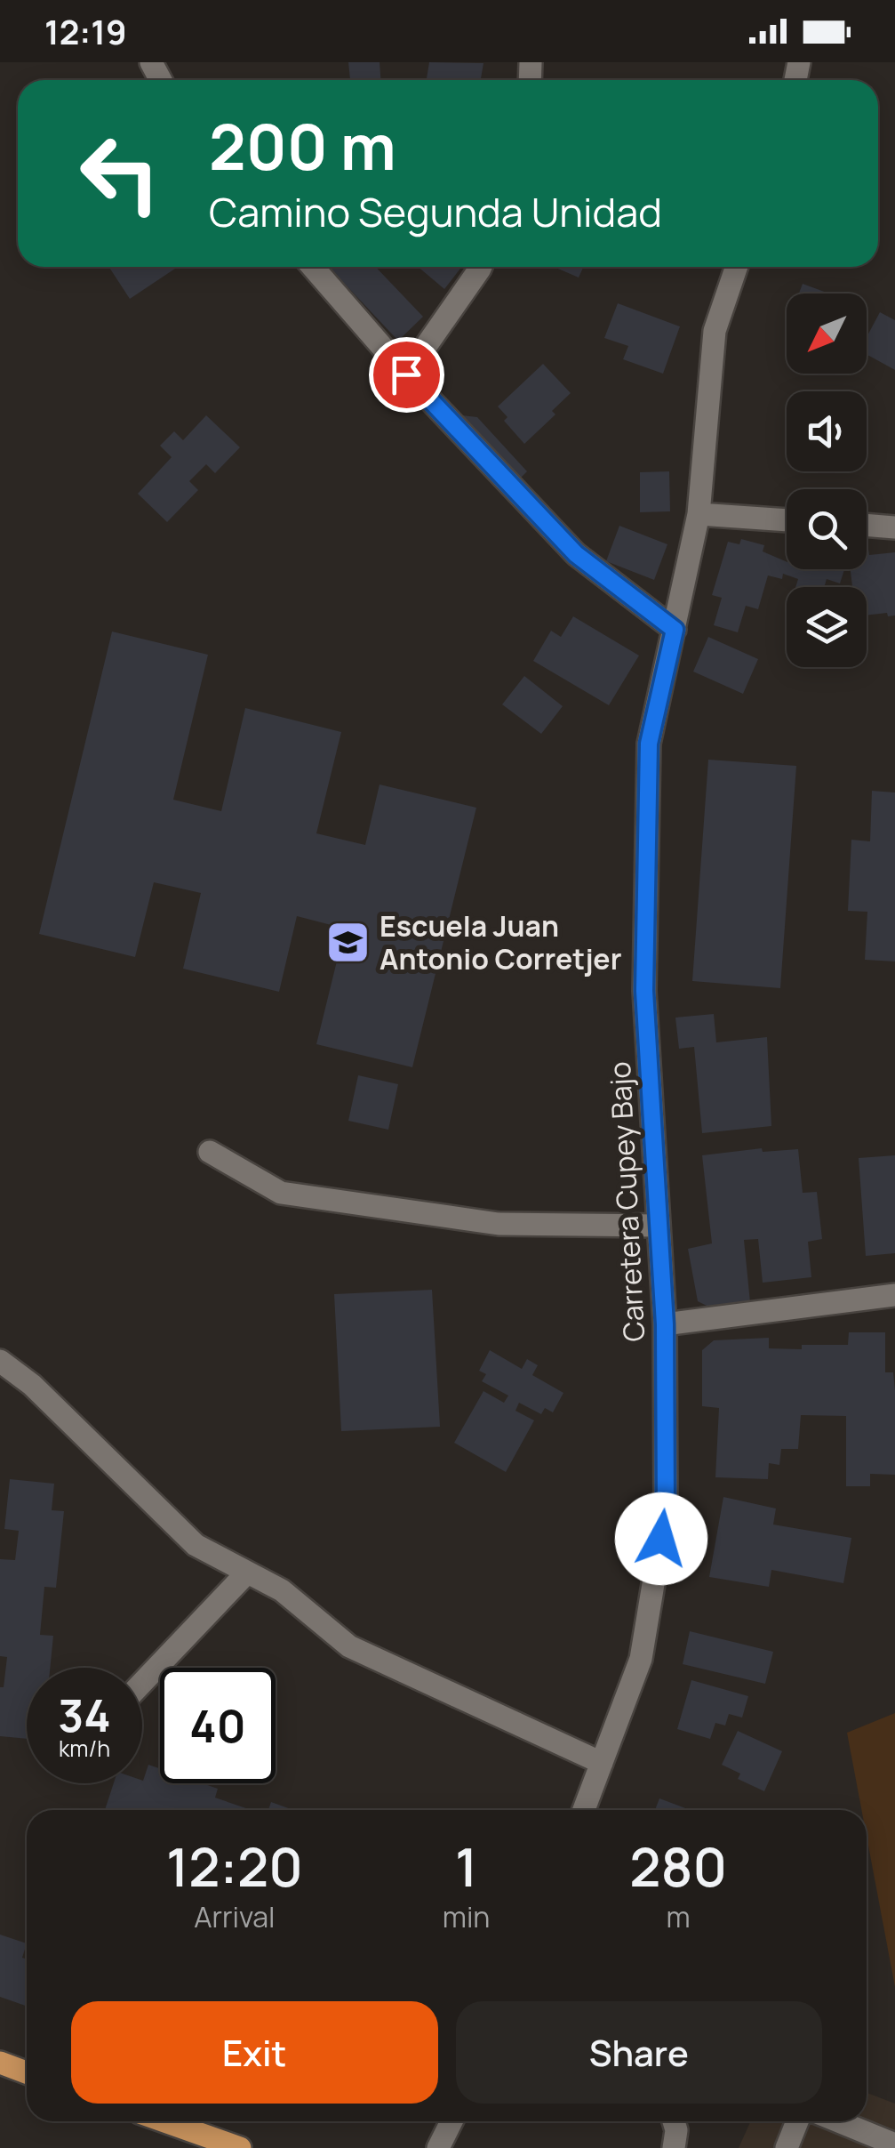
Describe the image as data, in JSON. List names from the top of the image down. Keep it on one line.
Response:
{"streets":{"street":["Carretera Cupey Bajo"]},"places":{"school or university":["Escuela Juan Antonio Corretjer"]},"north":"bottom left","page":{"status":"12:19","turn":["200 m","Camino Segunda Unidad"],"speed":"34 km/h","limit":"40","eta":["12:20","Arrival","1","min","280","m"],"buttons":["Exit","Share"]}}
